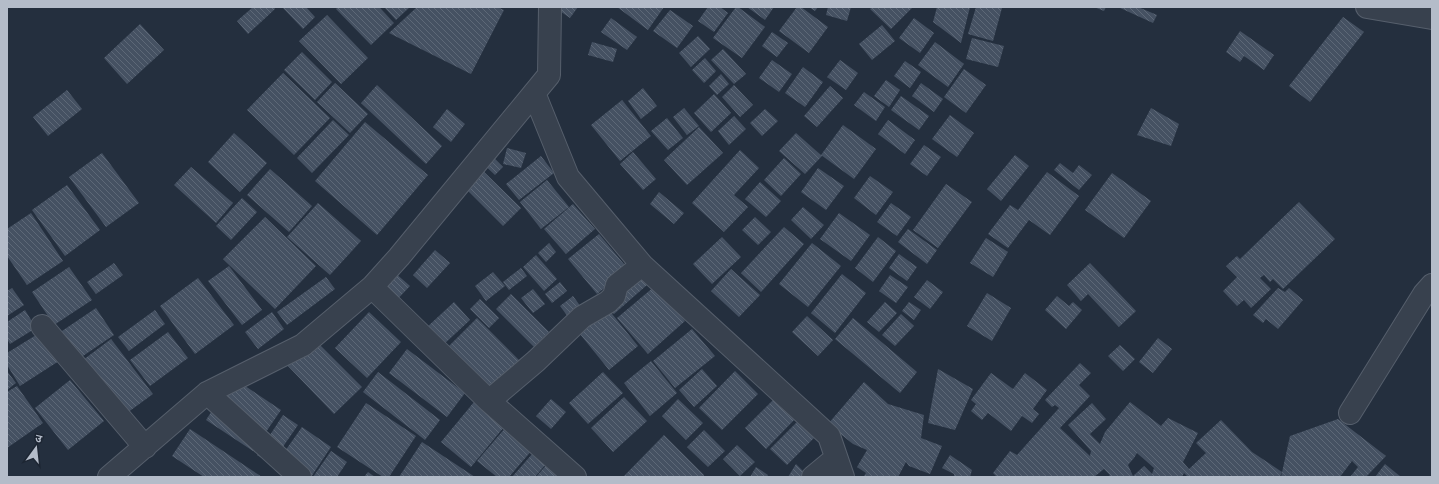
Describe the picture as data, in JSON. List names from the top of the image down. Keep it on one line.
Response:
{"north":"top"}
